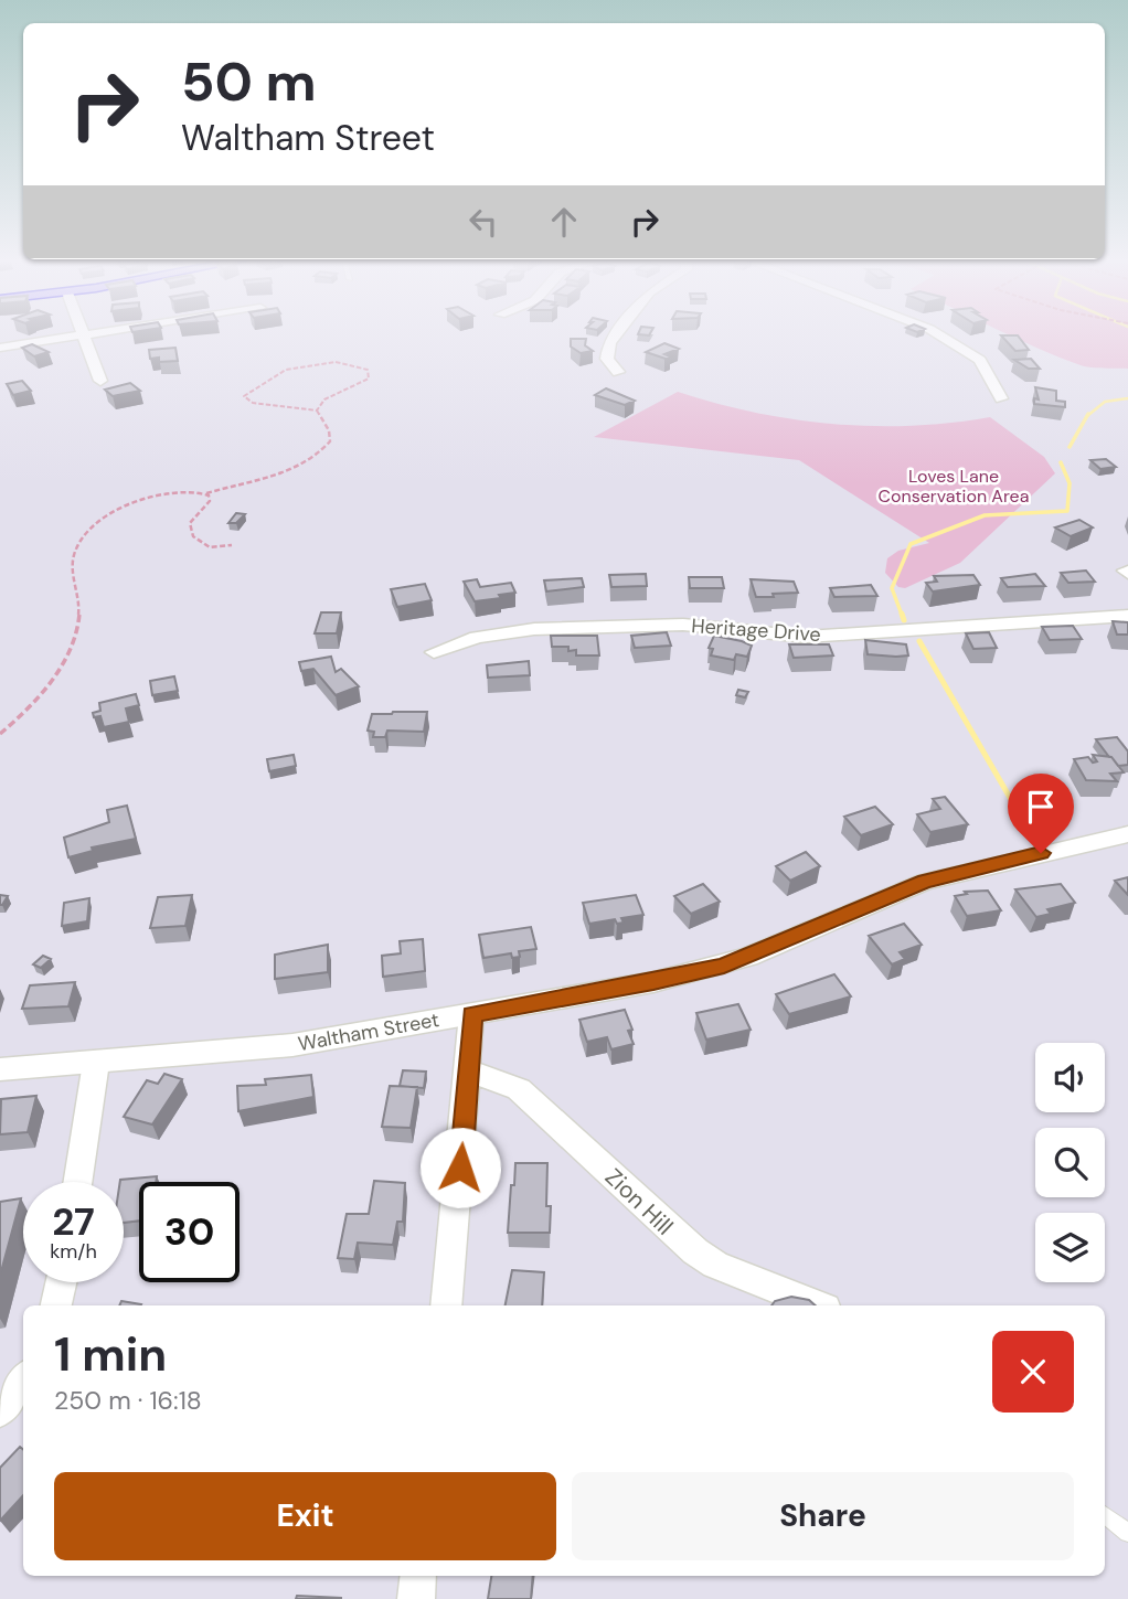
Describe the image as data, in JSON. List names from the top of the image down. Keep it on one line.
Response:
{"streets":{"street":["Heritage Drive","Waltham Street","Zion Hill"]},"parks":["Loves Lane Conservation Area"],"page":{"turn":["50 m","Waltham Street"],"speed":"27 km/h","limit":"30","heading":["1 min","250 m · 16:18"],"buttons":["Exit","Share"]}}
